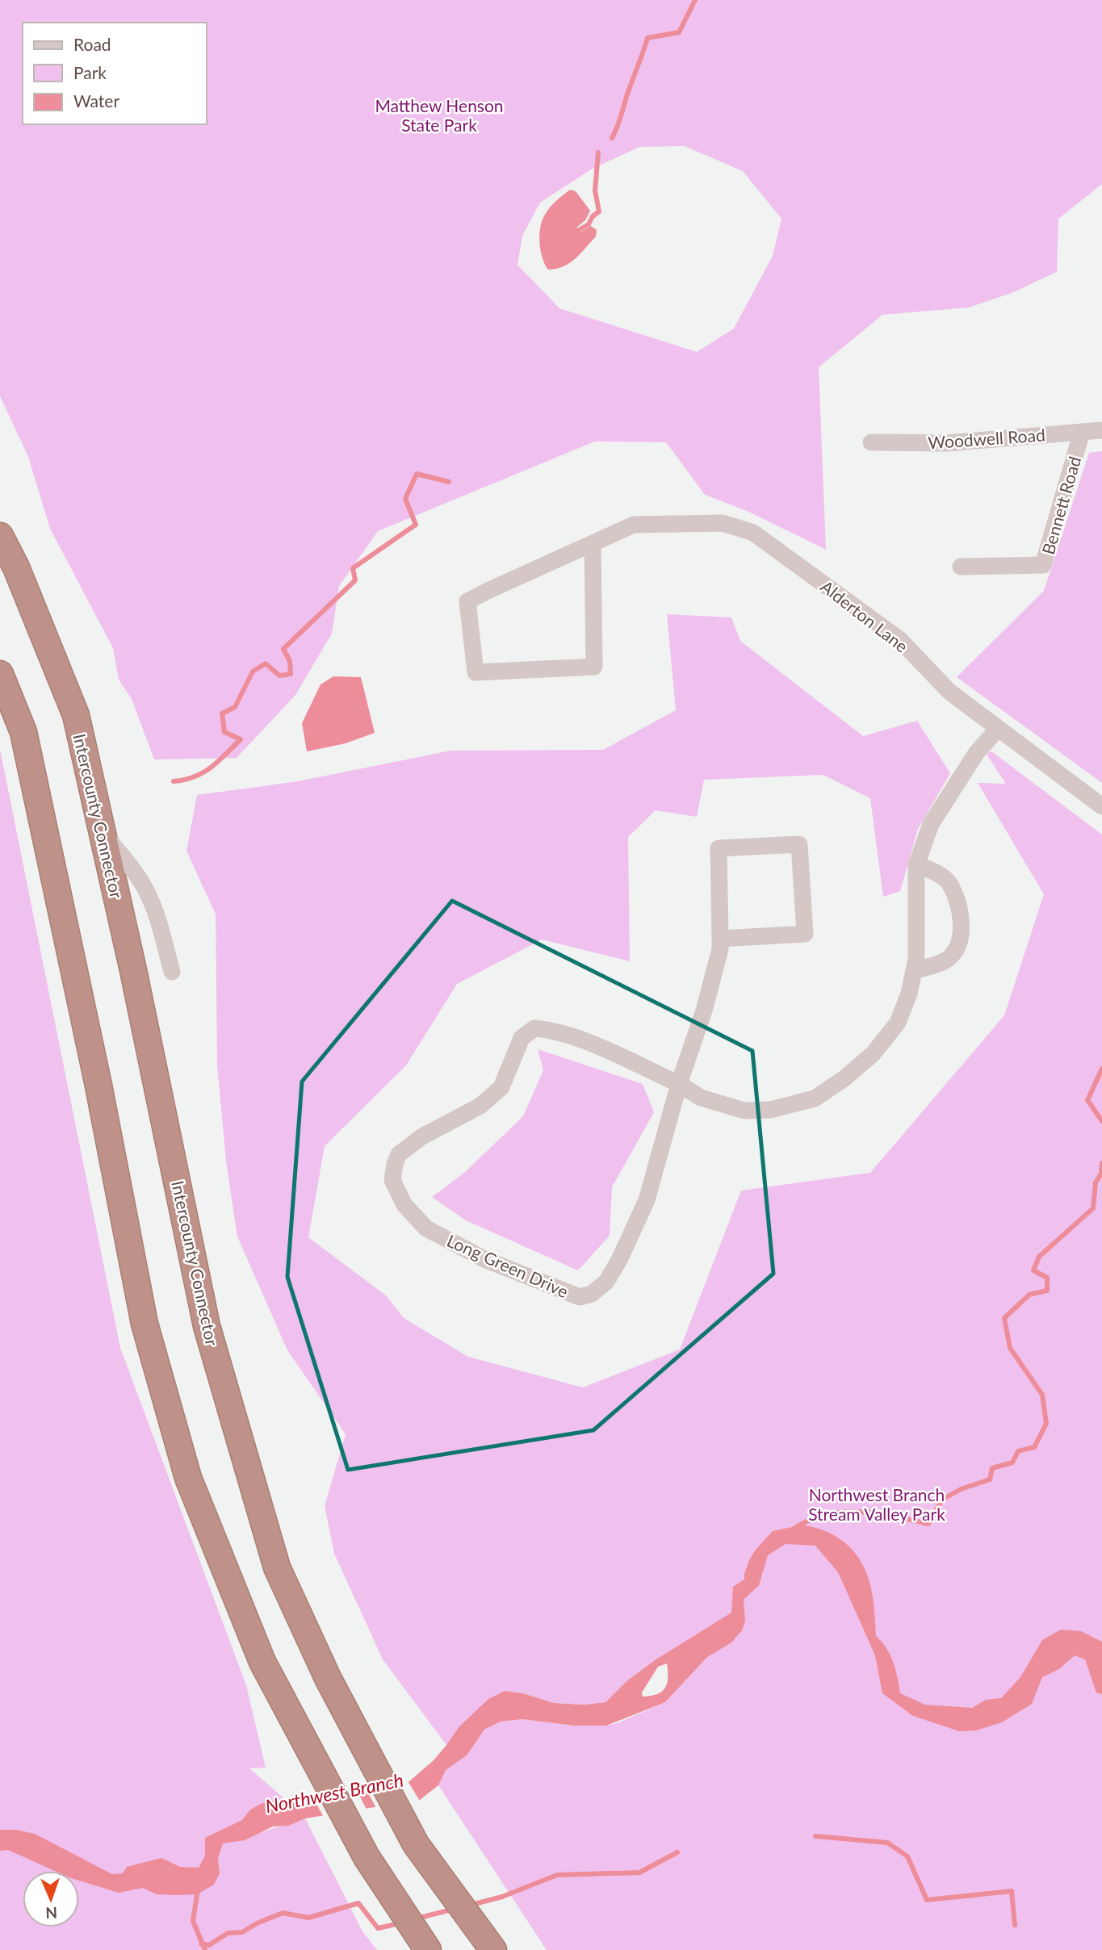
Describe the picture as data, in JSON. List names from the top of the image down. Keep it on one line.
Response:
{"streets":{"highway":["Intercounty Connector"],"street":["Woodwell Road","Bennett Road","Alderton Lane","Long Green Drive"]},"crossings":[["Woodwell Road","Bennett Road"],["Alderton Lane","Long Green Drive"]],"water":["Northwest Branch"],"parks":["Matthew Henson State Park","Northwest Branch Stream Valley Park"],"legend":["Road","Park","Water"],"north":"bottom"}
